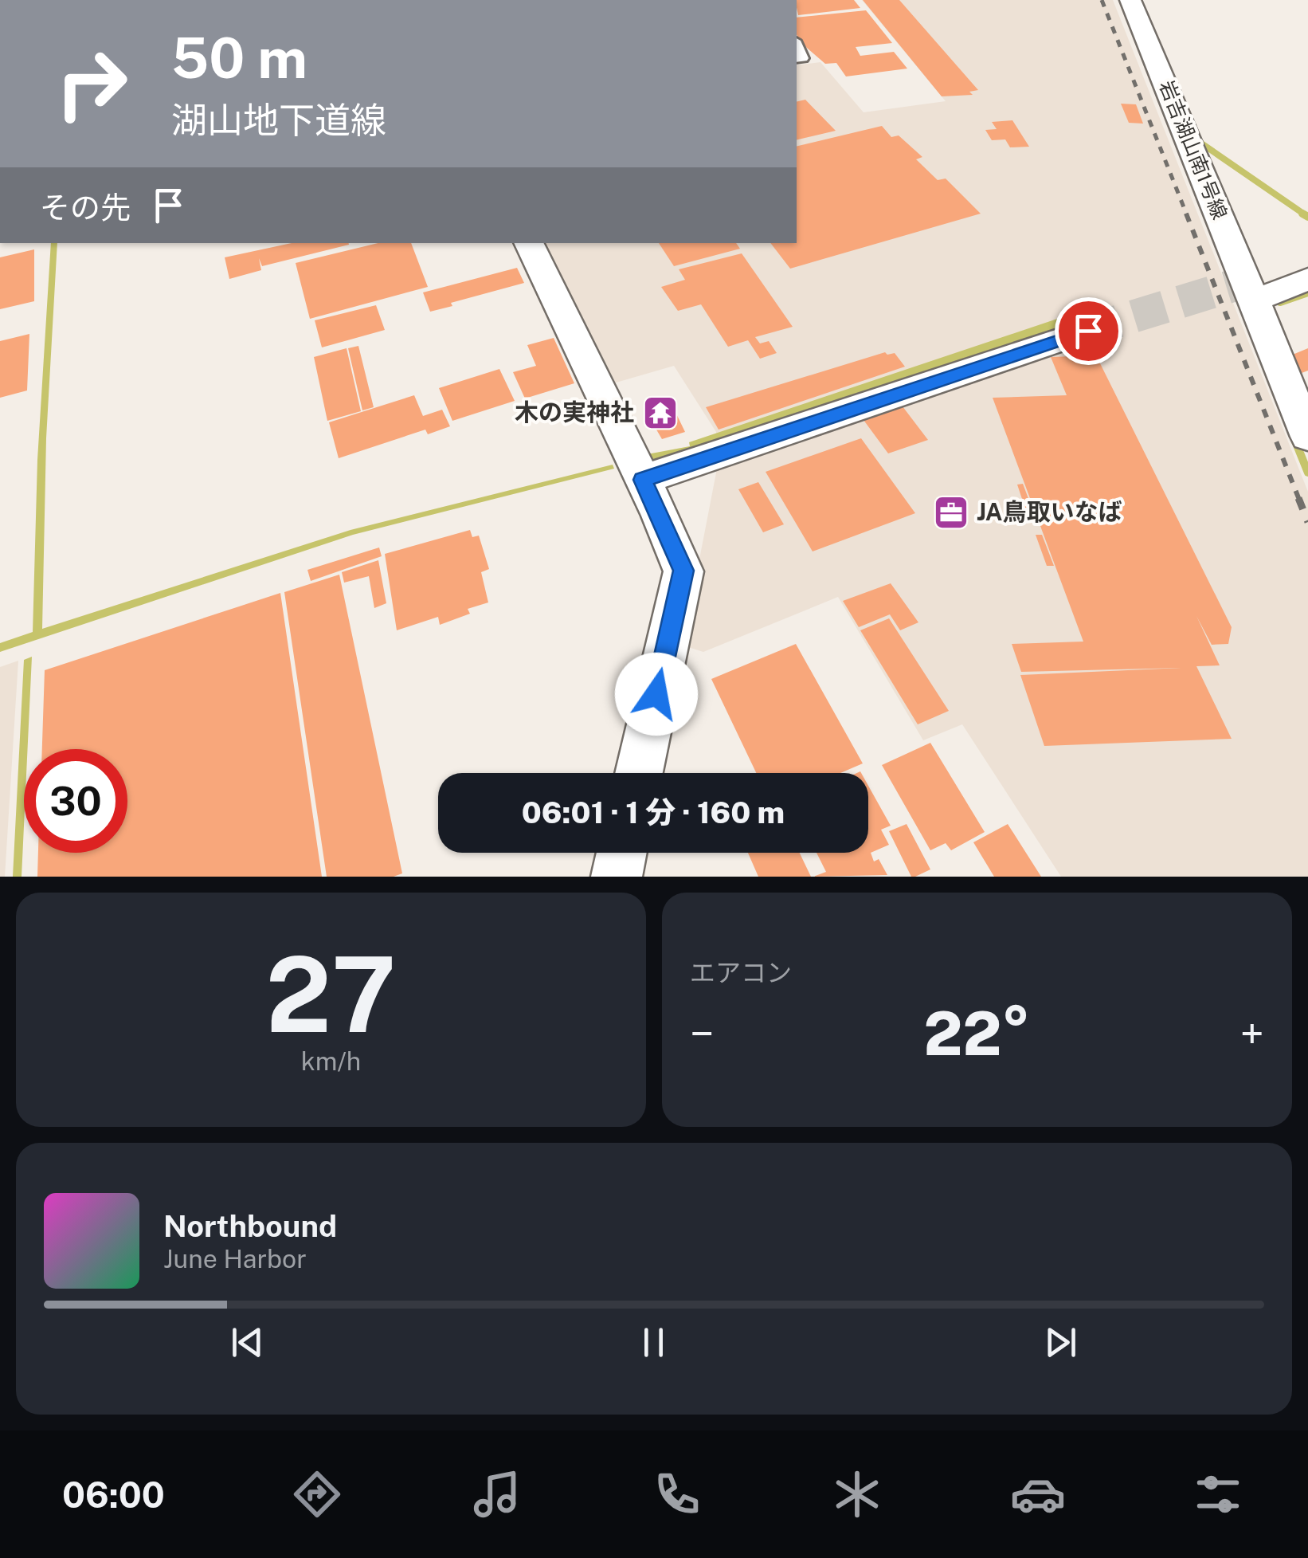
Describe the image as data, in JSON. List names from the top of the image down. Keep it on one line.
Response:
{"streets":{"street":["岩吉湖山南1号線"]},"places":{"temple":["木の実神社"],"office":["JA鳥取いなば"]},"page":{"turn":["50 m","湖山地下道線"],"then":"その先","limit":"30","trip":"06:01 · 1 分 · 160 m","tile":[["27","km/h"],"エアコン"],"heat":["−","22°","+"],"song":["Northbound","June Harbor"],"tabs":"06:00"}}
